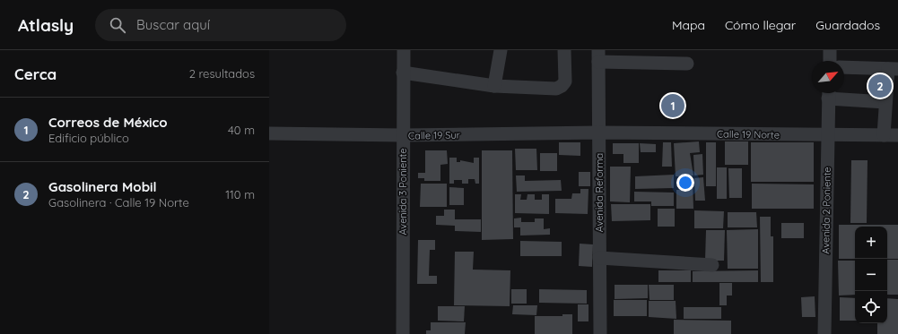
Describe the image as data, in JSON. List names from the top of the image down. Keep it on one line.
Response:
{"streets":{"street":["Calle 19 Norte","Calle 19 Sur","Avenida 3 Poniente","Avenida Reforma","Avenida 2 Poniente"]},"crossings":[["Calle 19 Norte","Calle 19 Sur"],["Calle 19 Norte","Avenida Reforma"],["Calle 19 Norte","Avenida 2 Poniente"],["Calle 19 Sur","Avenida 3 Poniente"],["Calle 19 Sur","Avenida Reforma"]],"north":"top right","page":{"header":"Atlasly","search":"Buscar aquí","nav":["Mapa","Cómo llegar","Guardados"],"heading":["Cerca","2 resultados"],"pins":["2","1"],"list":[{"mark":"1","name":"Correos de México","note":"Edificio público","value":"40 m"},{"mark":"2","name":"Gasolinera Mobil","note":"Gasolinera · Calle 19 Norte","value":"110 m"}],"map_buttons":["+","−"]}}
